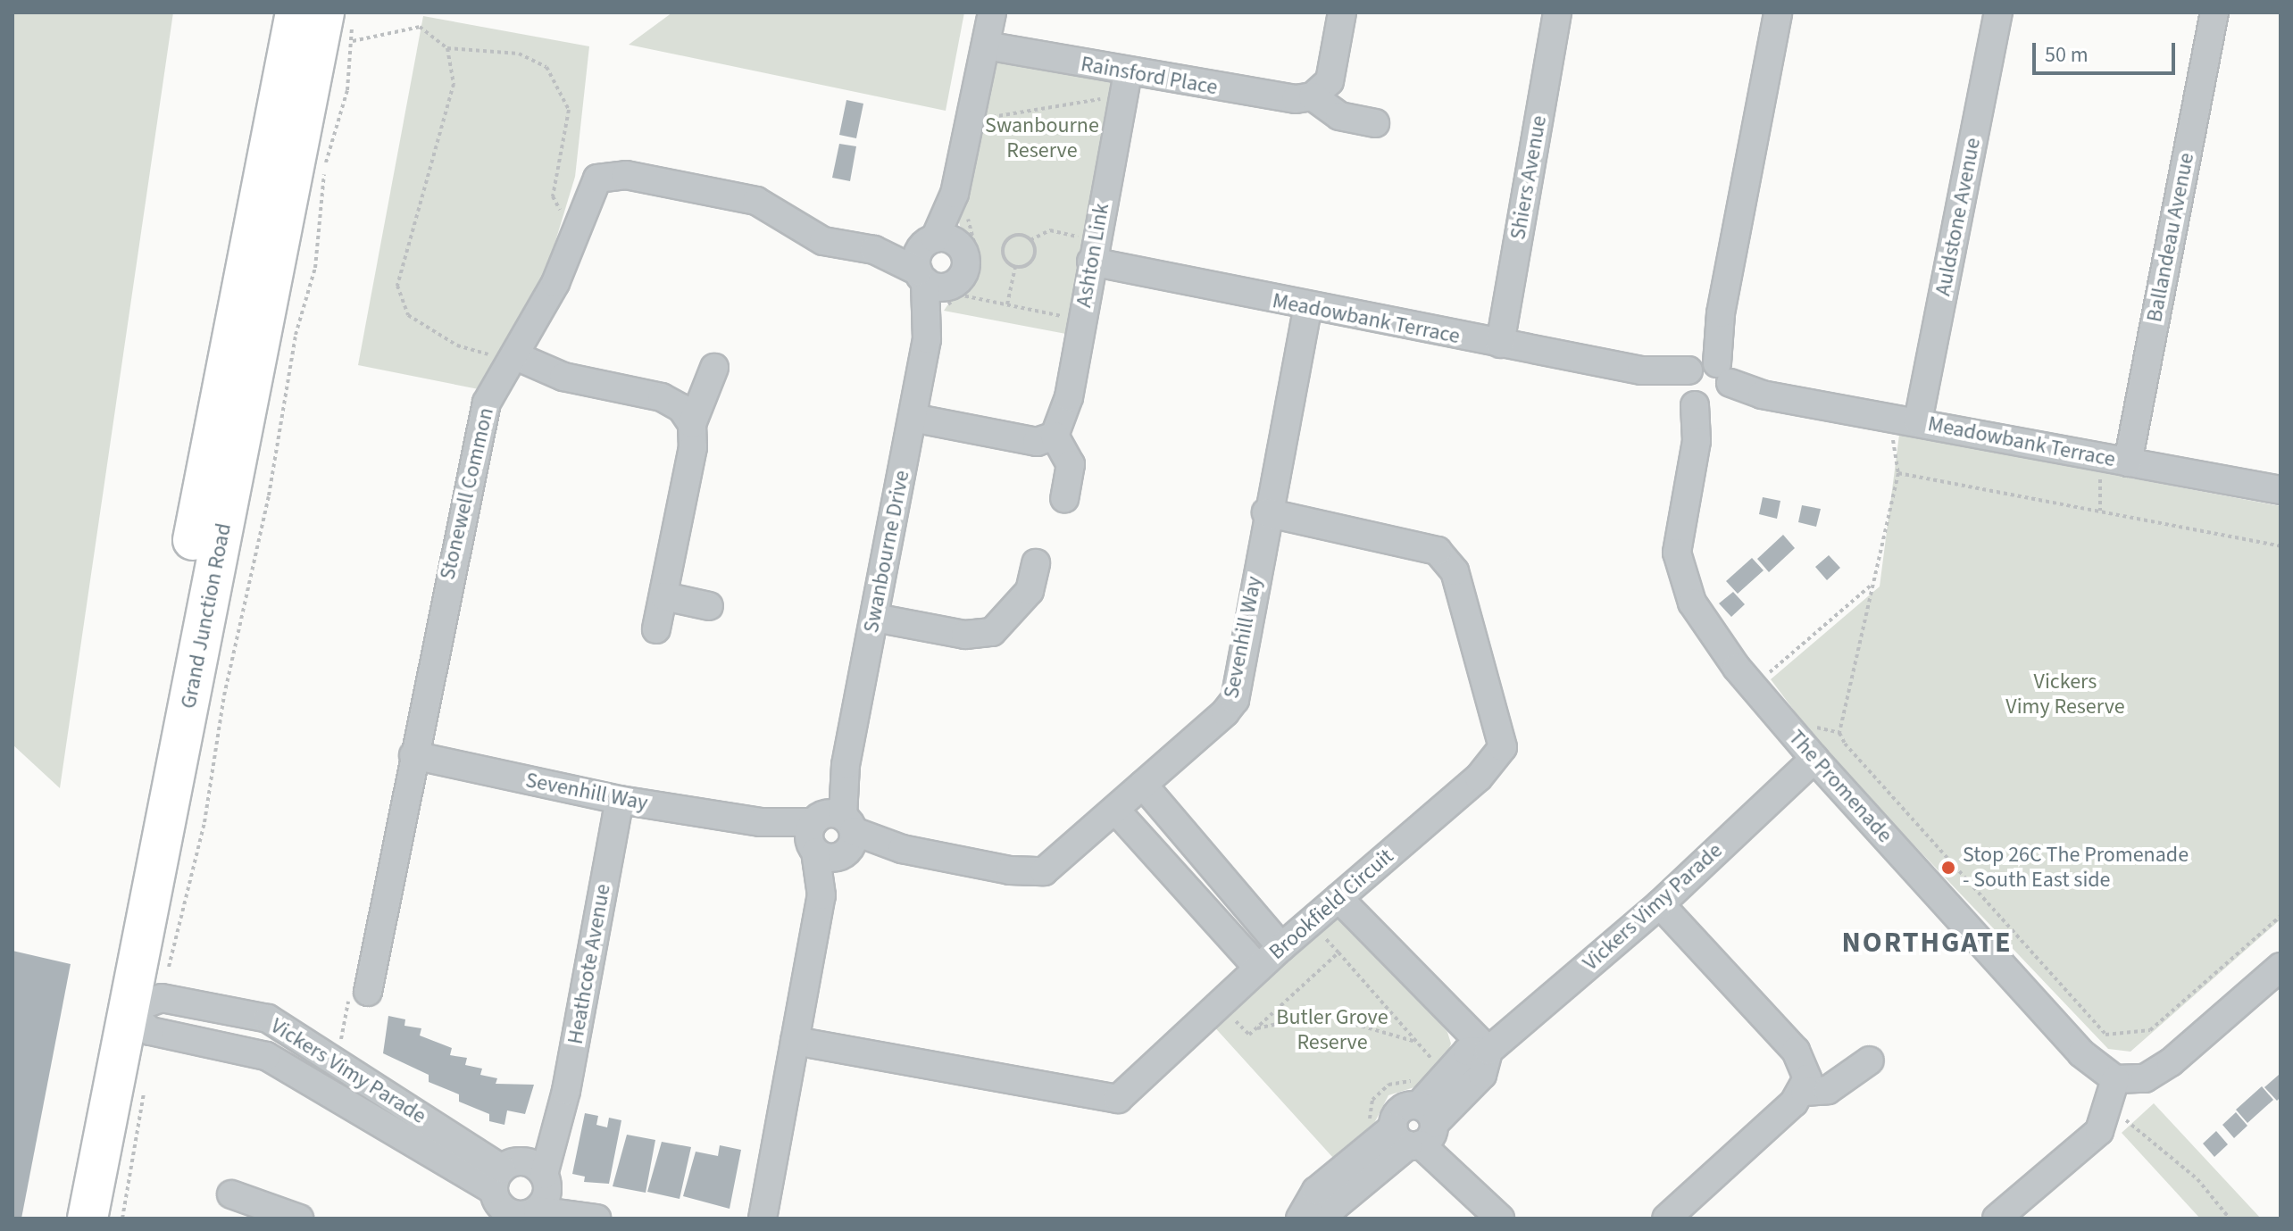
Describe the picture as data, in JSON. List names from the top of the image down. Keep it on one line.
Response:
{"streets":{"highway":["Grand Junction Road"],"street":["Rainsford Place","Shiers Avenue","Auldstone Avenue","Ballandeau Avenue","Ashton Link","Meadowbank Terrace","Stonewell Common","Swanbourne Drive","Sevenhill Way","The Promenade","Brookfield Circuit","Vickers Vimy Parade","Heathcote Avenue"]},"crossings":[["Rainsford Place","Ashton Link"],["Shiers Avenue","Meadowbank Terrace"],["Auldstone Avenue","Meadowbank Terrace"],["Ballandeau Avenue","Meadowbank Terrace"],["Ashton Link","Meadowbank Terrace"],["Meadowbank Terrace","Sevenhill Way"],["Meadowbank Terrace","The Promenade"],["Stonewell Common","Swanbourne Drive"],["Stonewell Common","Sevenhill Way"],["Swanbourne Drive","Sevenhill Way"],["Swanbourne Drive","Brookfield Circuit"],["Grand Junction Road","Vickers Vimy Parade"],["Sevenhill Way","Brookfield Circuit"],["Sevenhill Way","Heathcote Avenue"],["The Promenade","Vickers Vimy Parade"],["Vickers Vimy Parade","Heathcote Avenue"]],"districts":["NORTHGATE"],"parks":["Swanbourne Reserve","Vickers Vimy Reserve","Butler Grove Reserve"],"places":["Stop 26C The Promenade - South East side"],"scale_bar":"50 m"}
